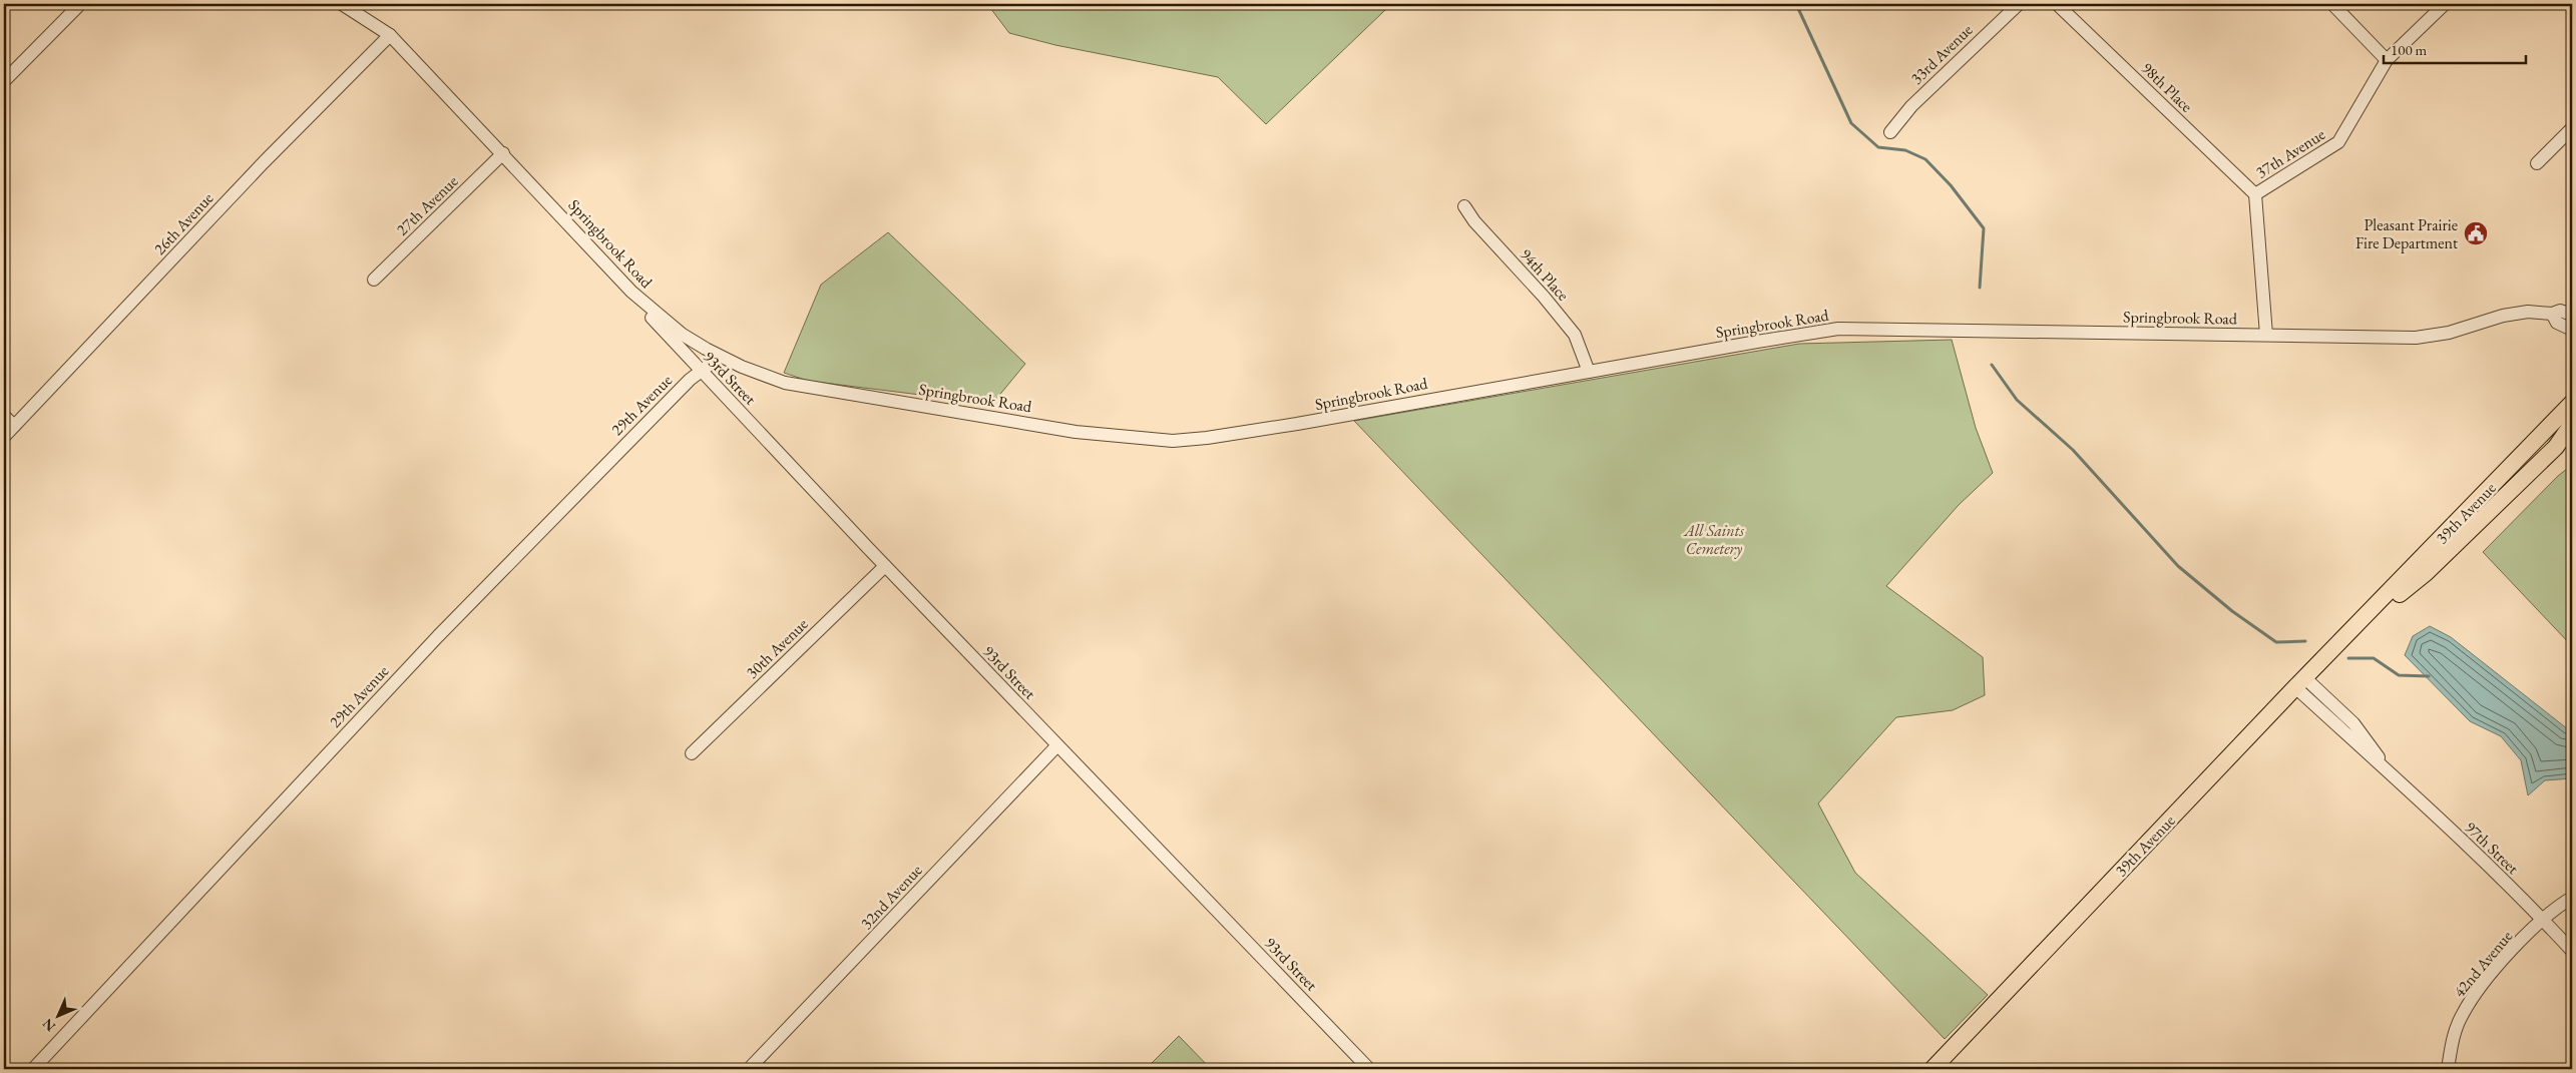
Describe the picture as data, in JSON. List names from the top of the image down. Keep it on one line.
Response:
{"streets":{"main road":["39th Avenue"],"street":["33rd Avenue","98th Place","37th Avenue","27th Avenue","26th Avenue","Springbrook Road","94th Place","93rd Street","29th Avenue","30th Avenue","97th Street","32nd Avenue","42nd Avenue"]},"crossings":[["98th Place","37th Avenue"],["37th Avenue","Springbrook Road"],["27th Avenue","Springbrook Road"],["26th Avenue","Springbrook Road"],["Springbrook Road","94th Place"],["Springbrook Road","93rd Street"],["Springbrook Road","29th Avenue"],["93rd Street","29th Avenue"],["93rd Street","30th Avenue"],["93rd Street","32nd Avenue"],["39th Avenue","97th Street"],["97th Street","42nd Avenue"]],"parks":["All Saints Cemetery"],"places":{"public building":["Pleasant Prairie Fire Department"]},"scale_bar":"100 m","north":"bottom left"}
